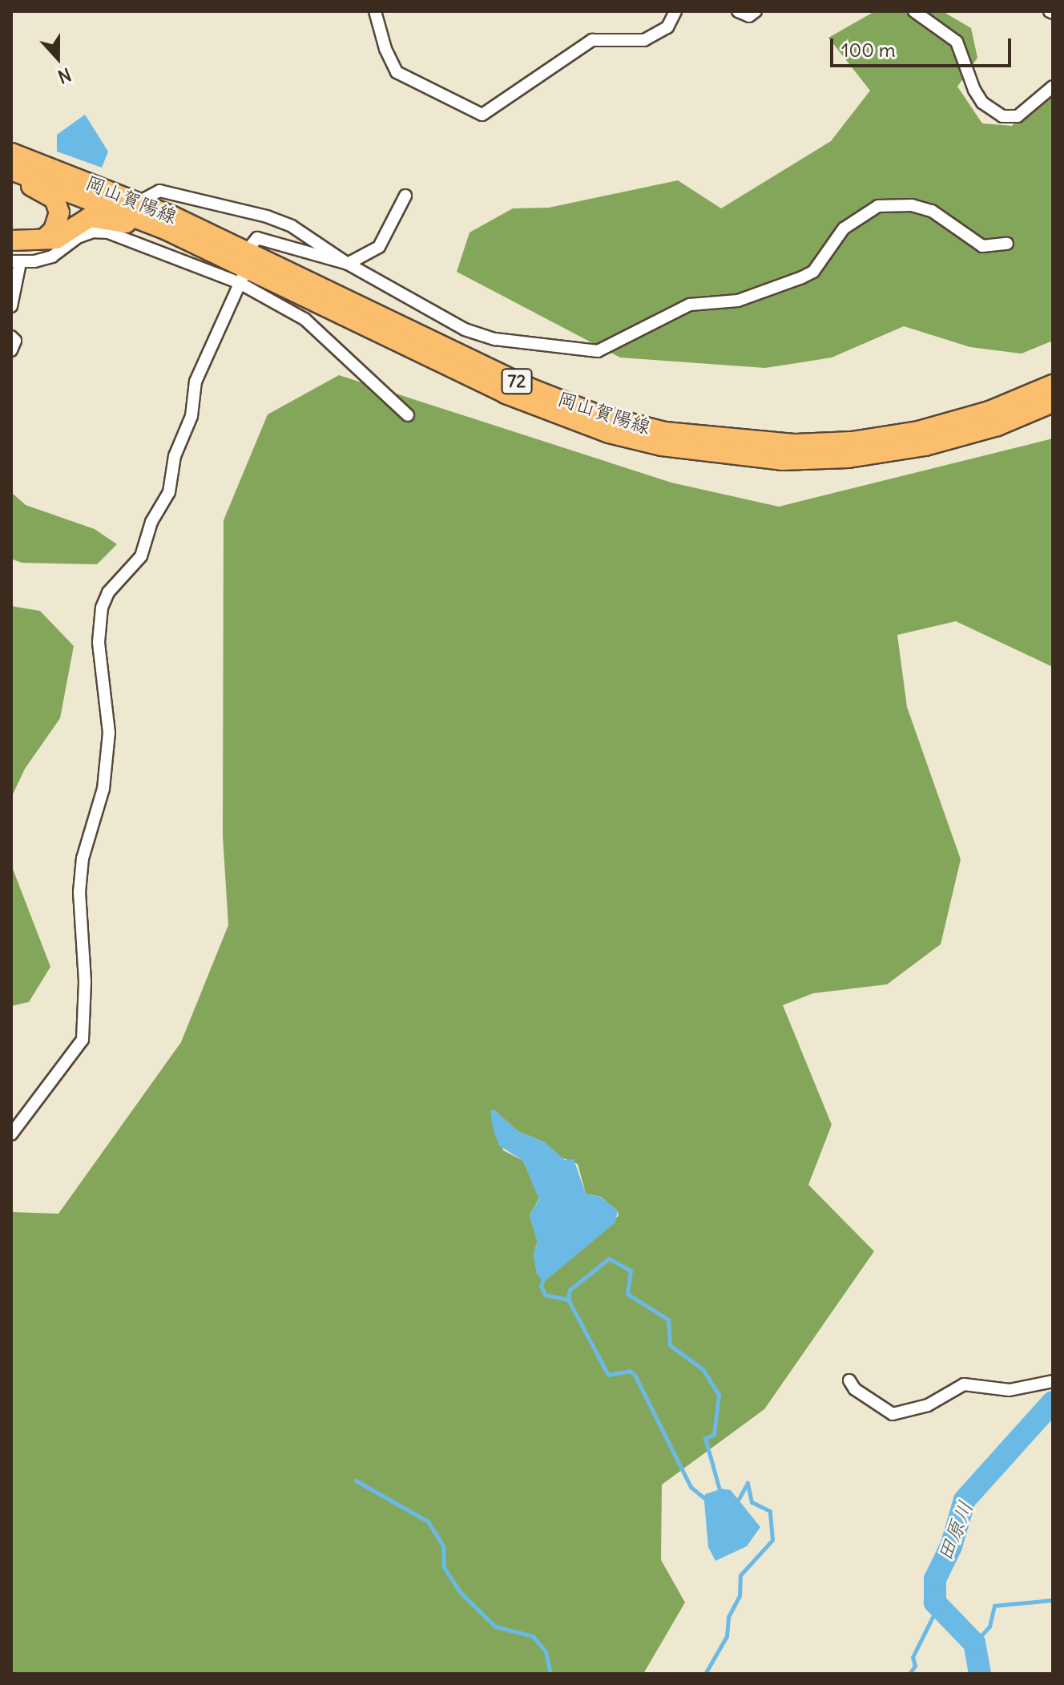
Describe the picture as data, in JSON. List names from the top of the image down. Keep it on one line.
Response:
{"streets":{"main road":["岡山賀陽線","72"]},"water":["田原川"],"scale_bar":"100 m","north":"bottom"}
